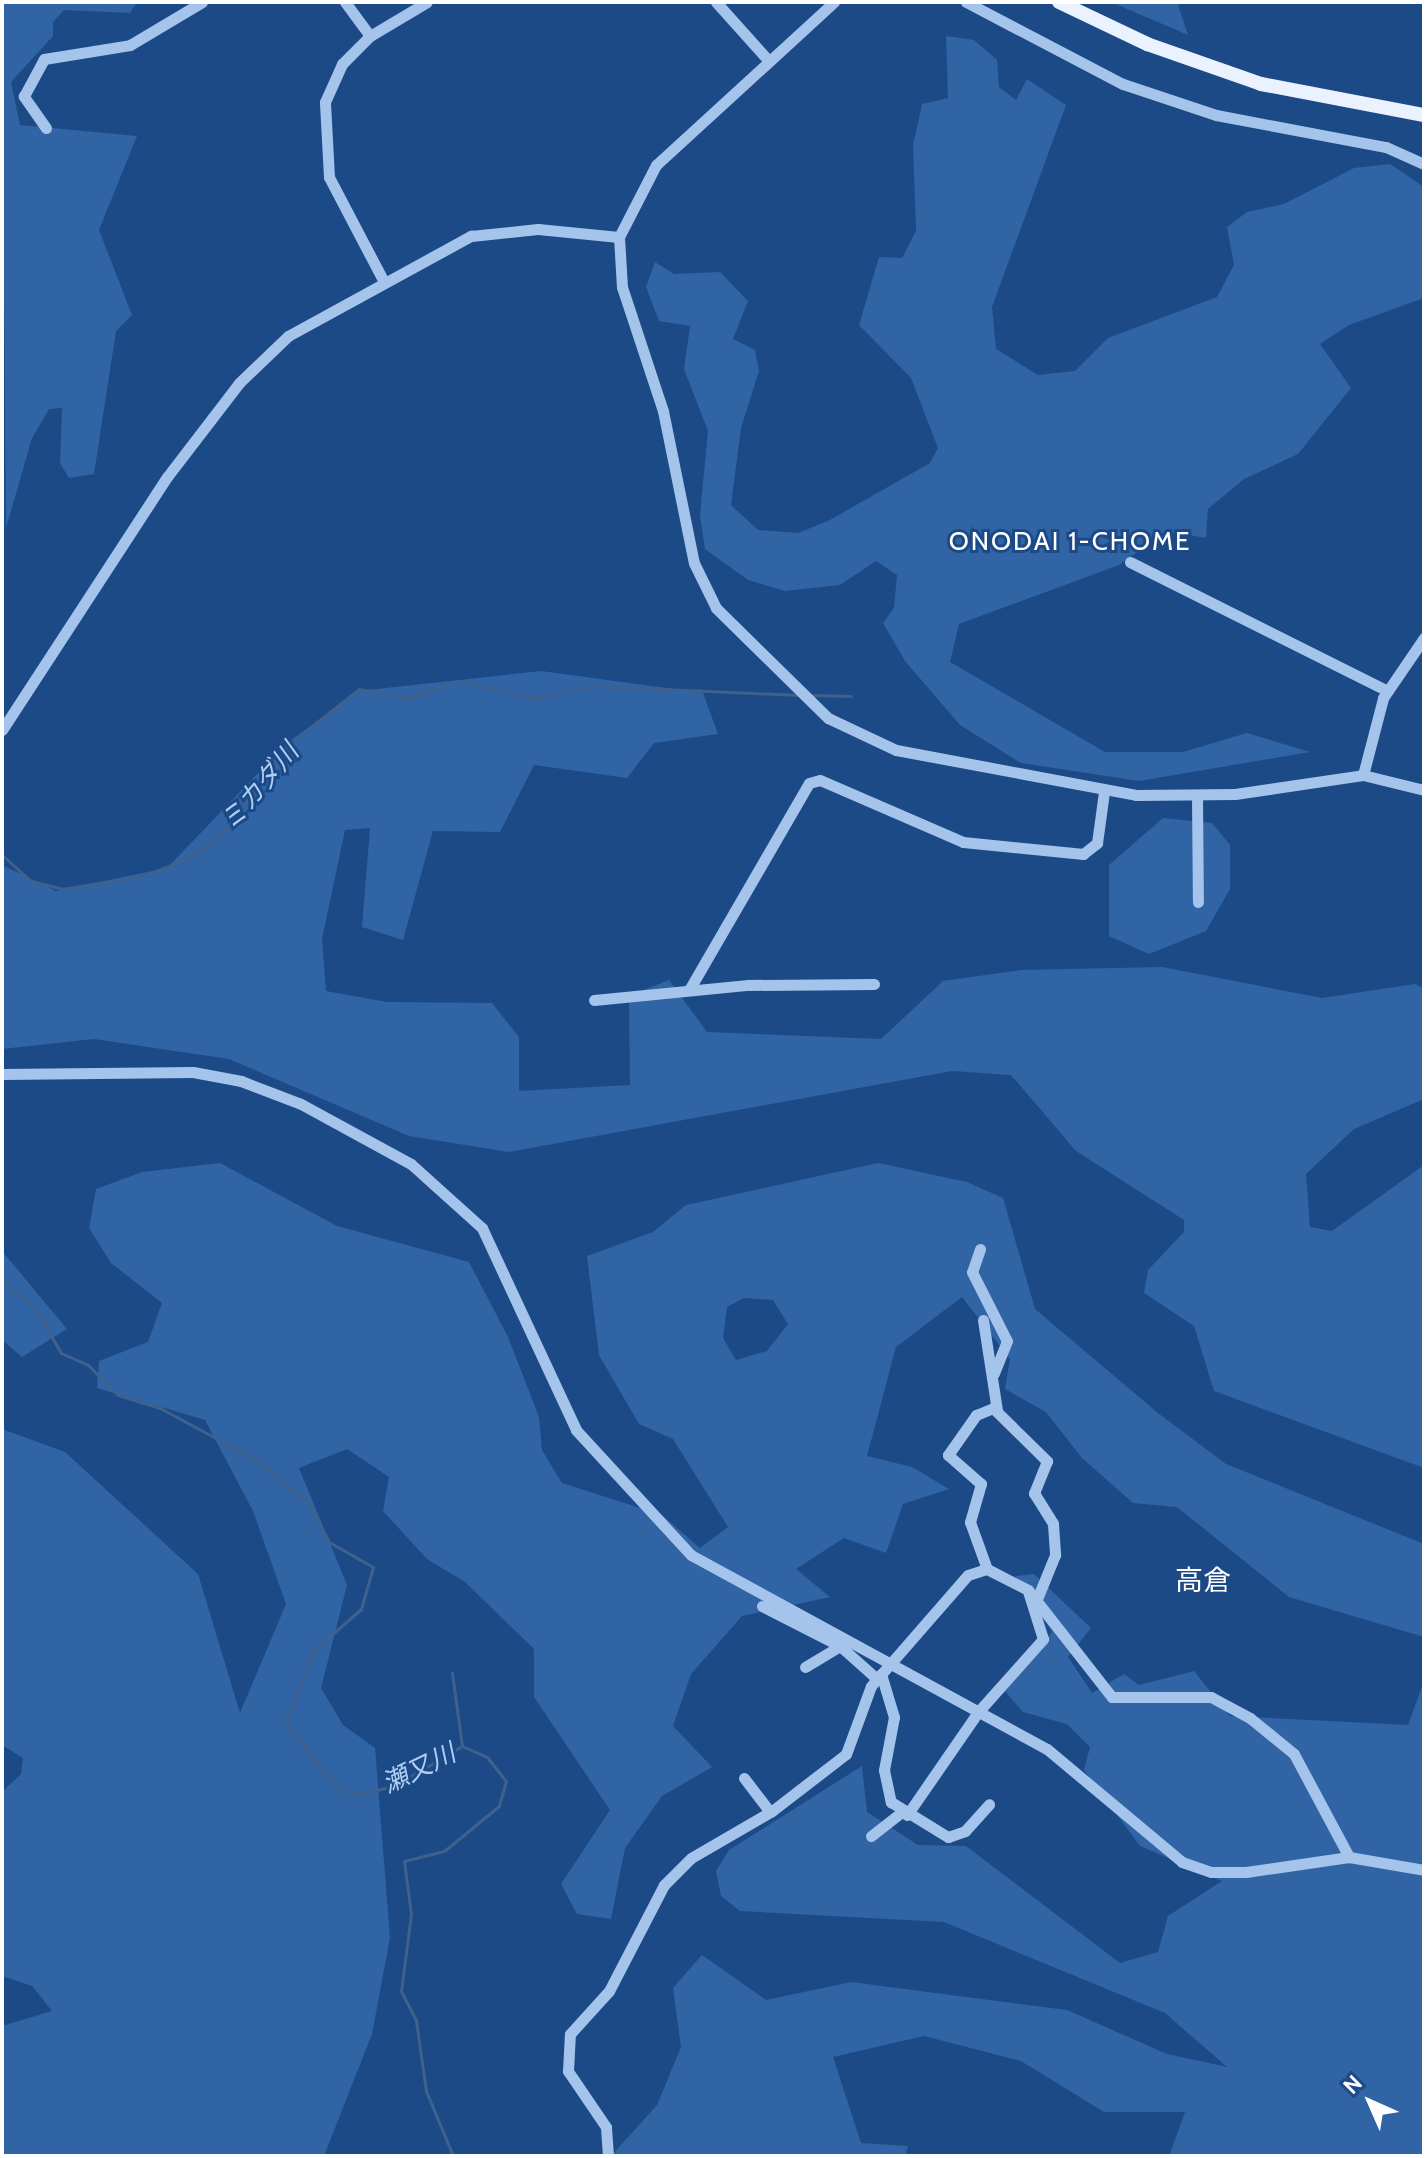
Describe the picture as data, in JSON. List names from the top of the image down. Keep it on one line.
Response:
{"districts":["ONODAI 1-CHOME","高倉"],"water":["ミカダ川","瀬又川"],"north":"top left"}
